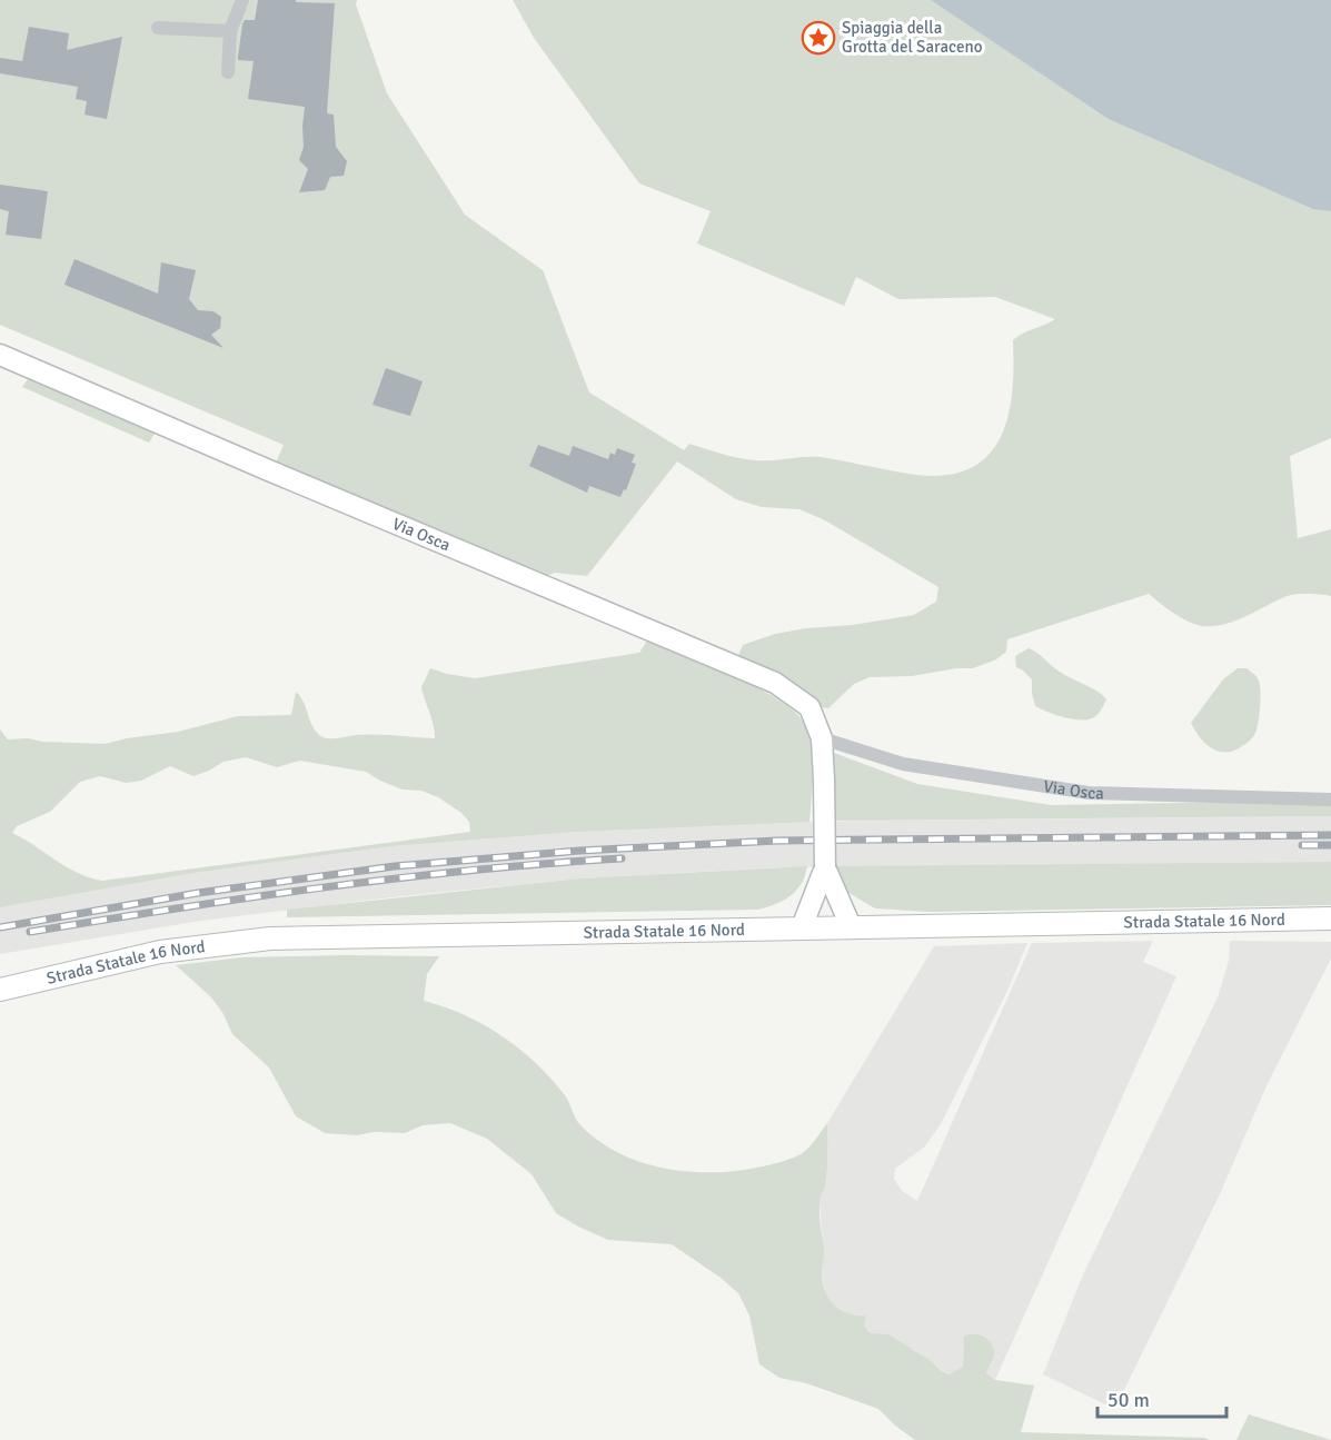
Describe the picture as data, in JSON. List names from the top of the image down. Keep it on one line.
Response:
{"streets":{"main road":["Strada Statale 16 Nord"],"street":["Via Osca"]},"places":{"place":["Spiaggia della Grotta del Saraceno"]},"scale_bar":"50 m"}
